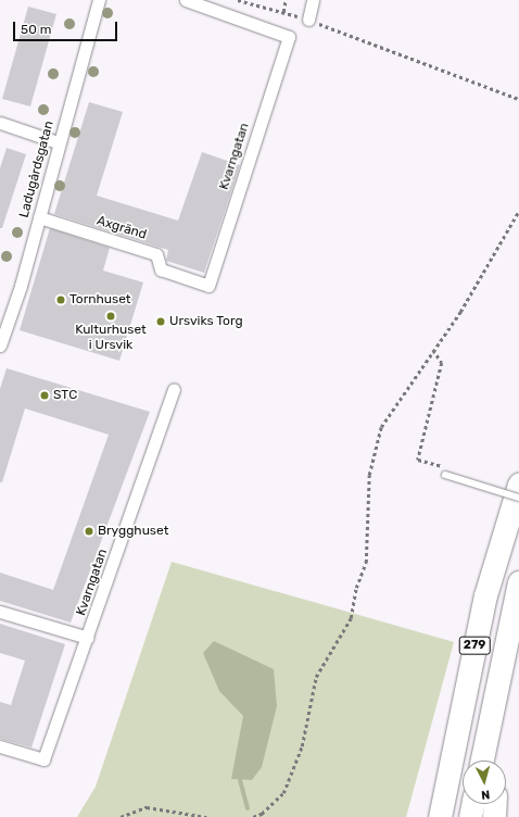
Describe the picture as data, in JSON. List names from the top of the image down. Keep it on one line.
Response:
{"streets":{"highway":["279"],"street":["Kvarngatan","Ladugårdsgatan","Axgränd"]},"crossings":[["Kvarngatan","Axgränd"],["Ladugårdsgatan","Axgränd"]],"places":["Tornhuset","Kulturhuset i Ursvik","Ursviks Torg","STC","Brygghuset"],"scale_bar":"50 m","north":"bottom"}
